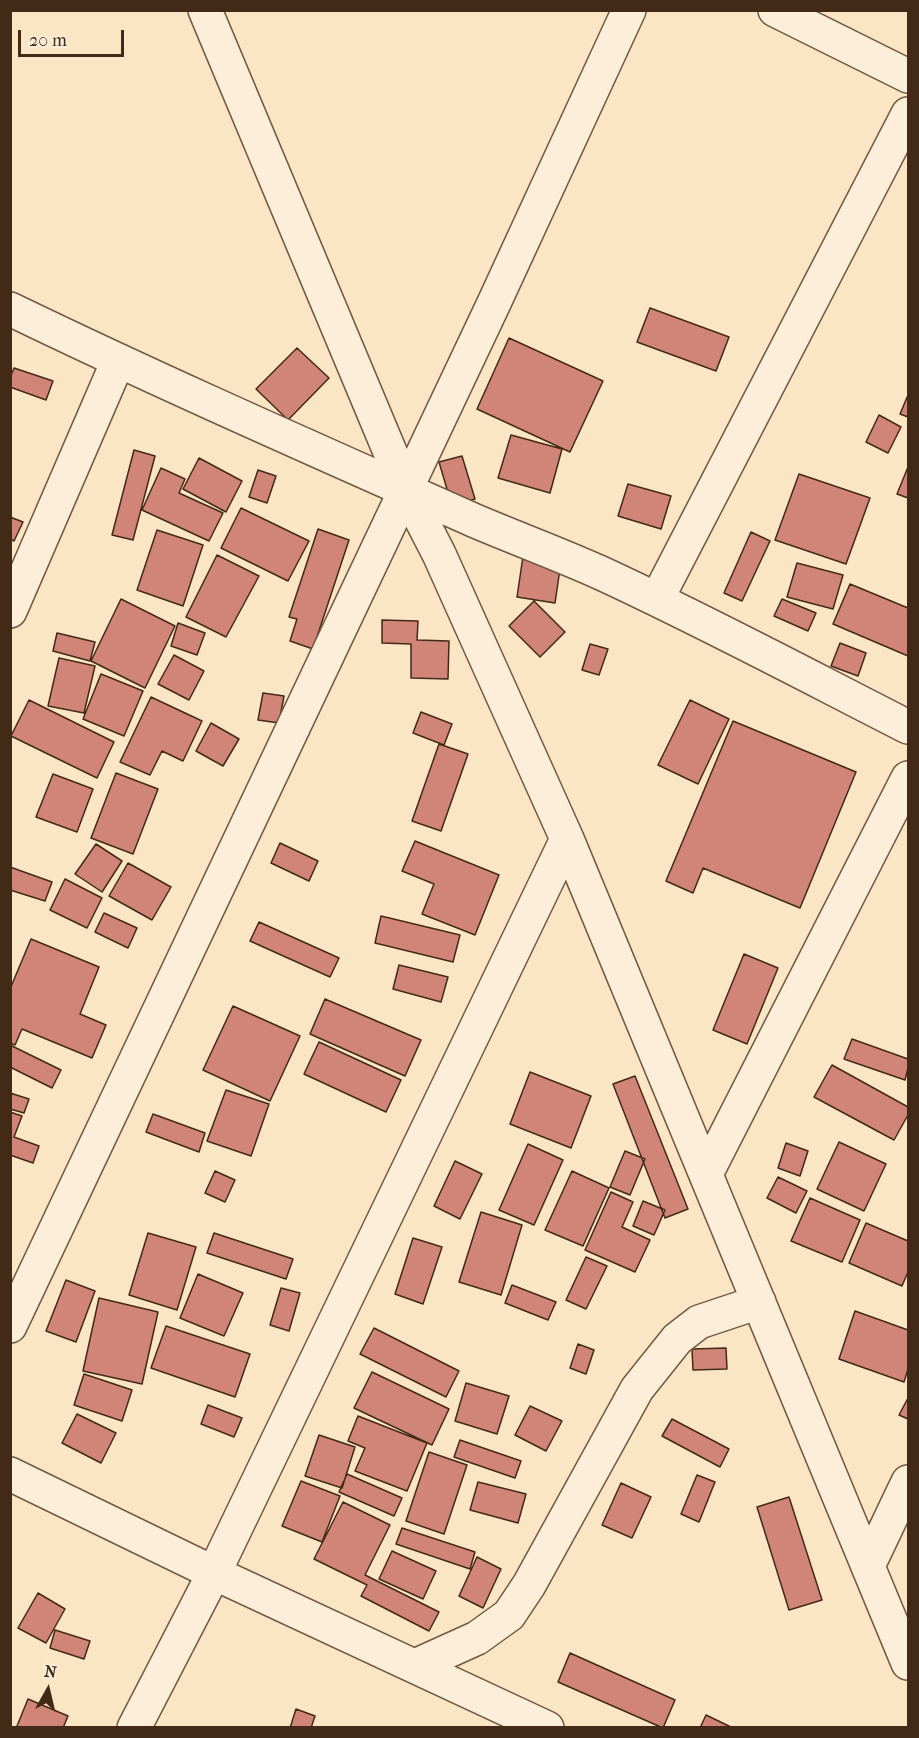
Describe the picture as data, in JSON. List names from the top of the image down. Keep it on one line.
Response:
{"scale_bar":"20 m","north":"top"}
